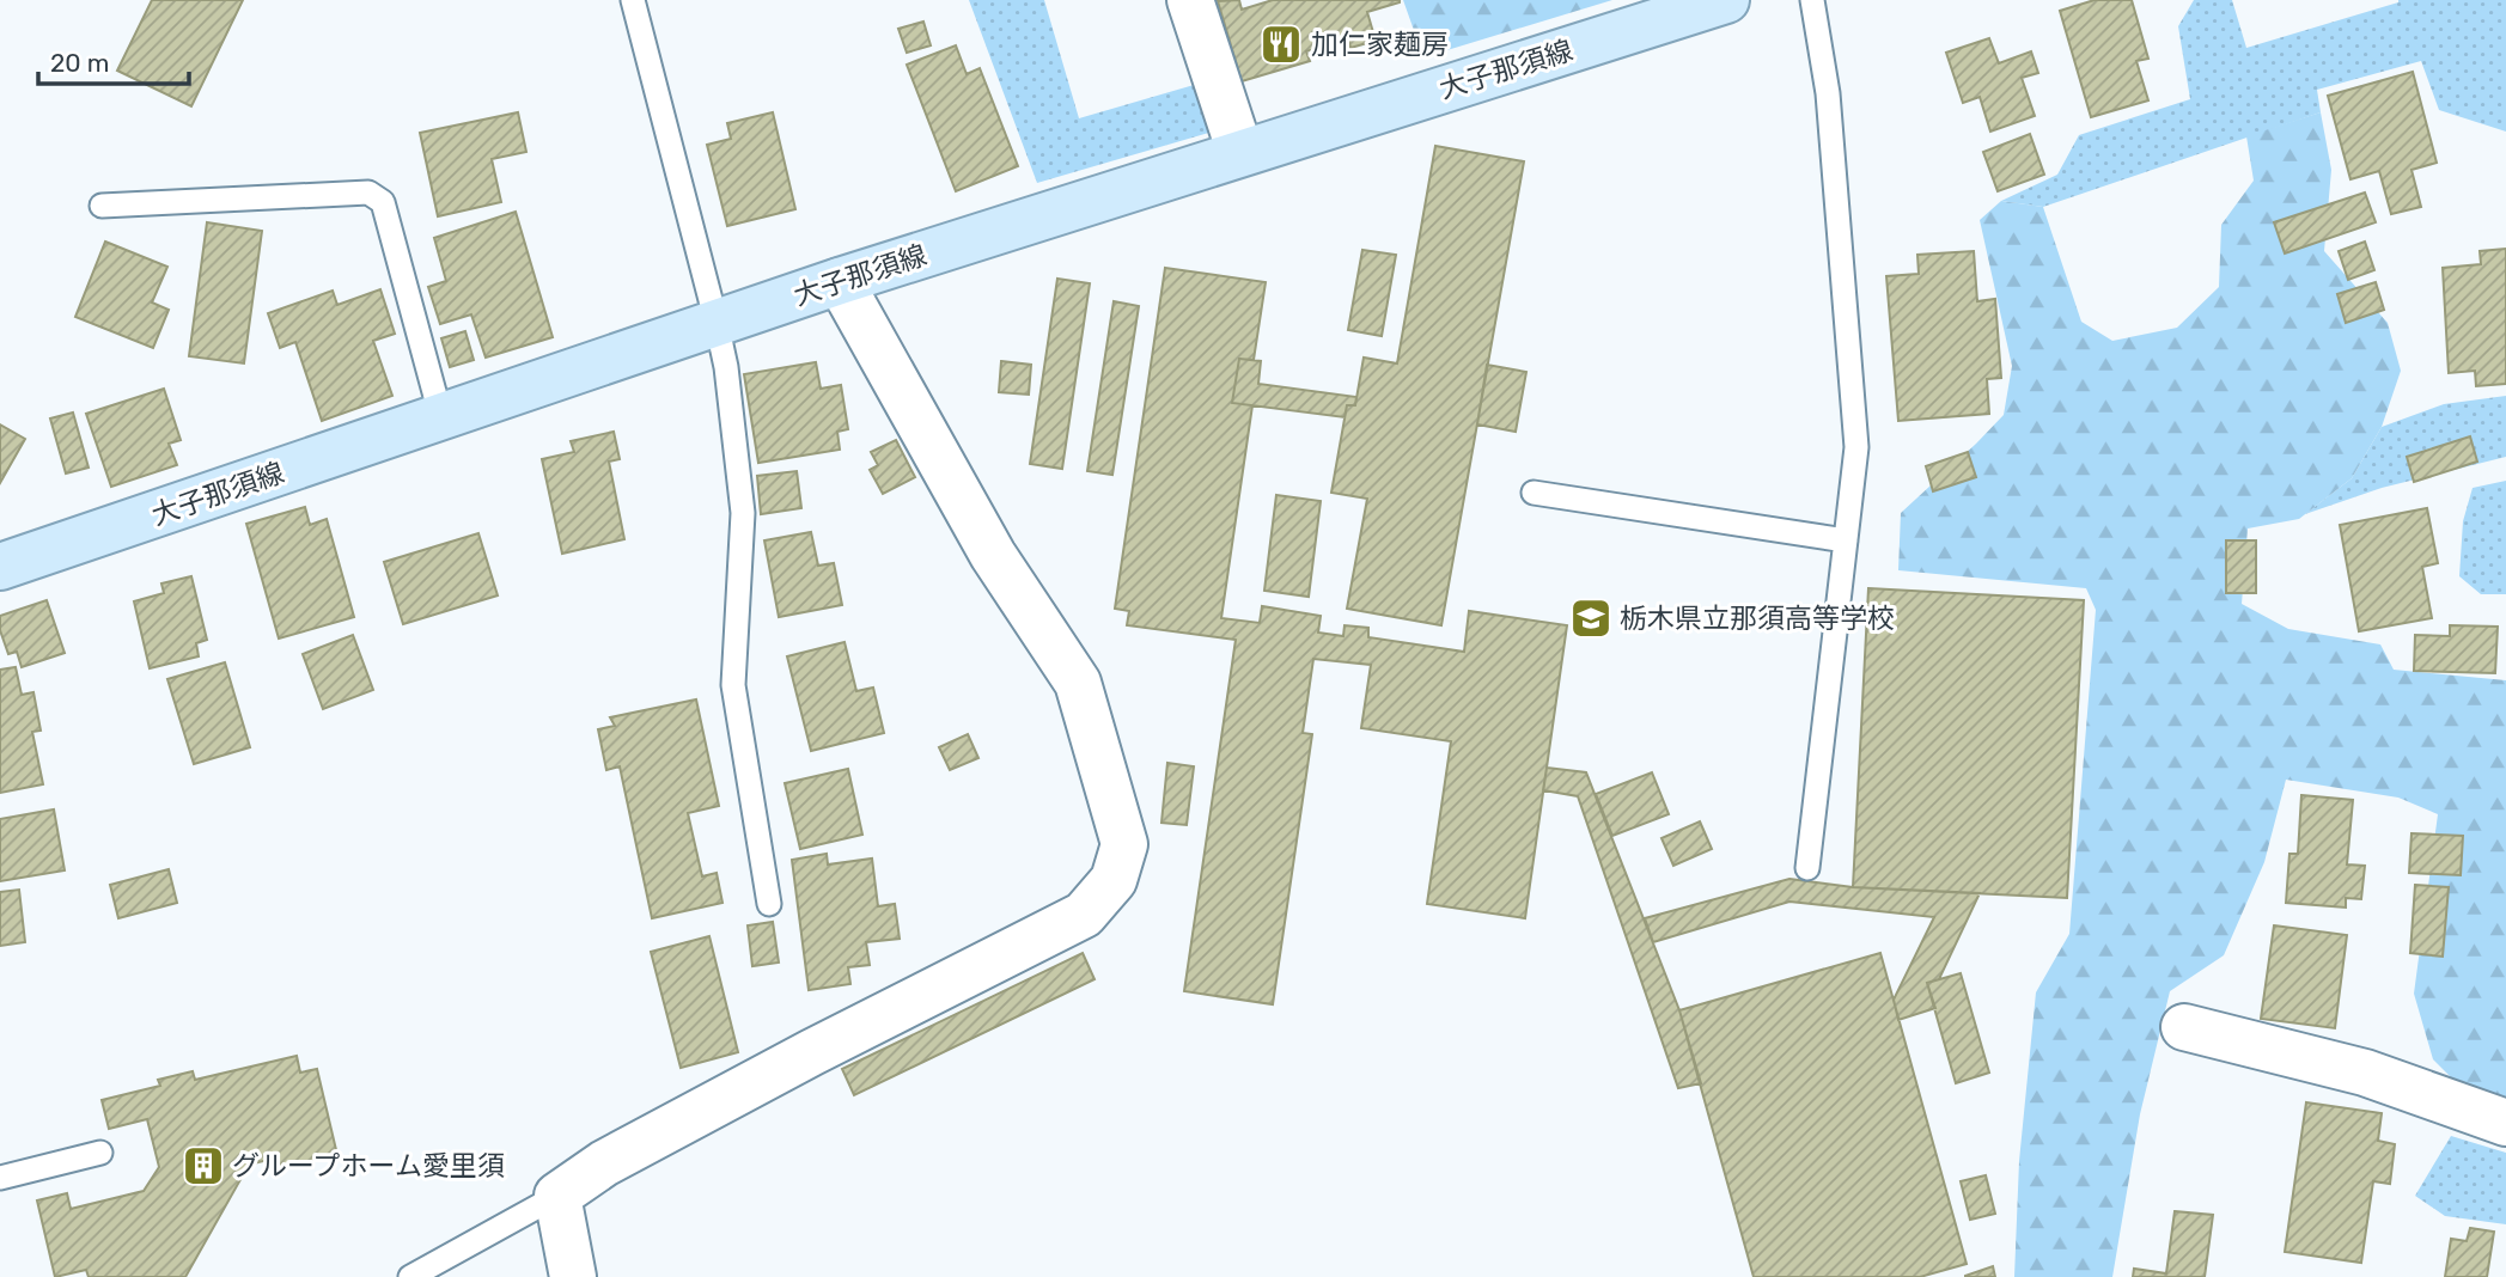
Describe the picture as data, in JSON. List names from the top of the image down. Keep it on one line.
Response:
{"streets":{"main road":["大子那須線"]},"places":{"restaurant":["加仁家麺房"],"school or university":["栃木県立那須高等学校"],"building":["グループホーム愛里須"]},"scale_bar":"20 m"}
